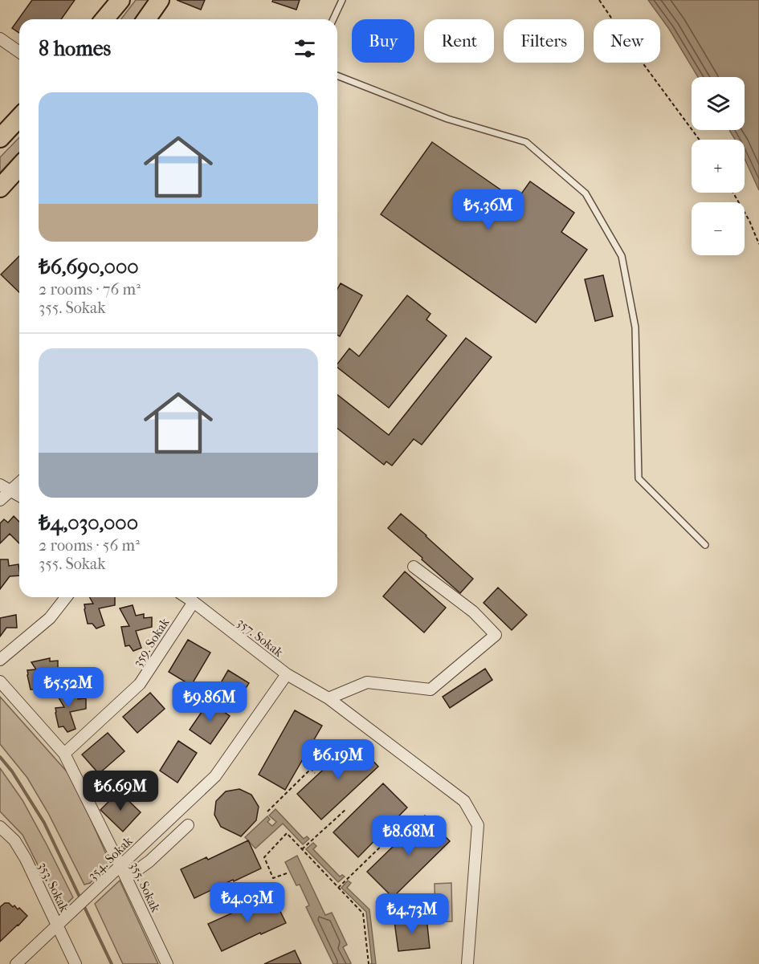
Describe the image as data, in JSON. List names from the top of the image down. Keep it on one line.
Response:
{"streets":{"street":["357. Sokak","359. Sokak","354. Sokak","353. Sokak","355. Sokak"]},"crossings":[["357. Sokak","359. Sokak"],["357. Sokak","354. Sokak"],["359. Sokak","355. Sokak"],["354. Sokak","353. Sokak"],["354. Sokak","355. Sokak"]],"page":{"chip":["Buy","Rent","Filters","New"],"heading":"8 homes","map_buttons":["+","−"],"list":[{"name":"₺6,690,000","note":"2 rooms · 76 m² · 355. Sokak"},{"name":"₺4,030,000","note":"2 rooms · 56 m² · 355. Sokak"}],"price":["₺5.36M","₺5.52M","₺9.86M","₺6.19M","₺6.69M","₺8.68M","₺4.03M","₺4.73M"]}}
